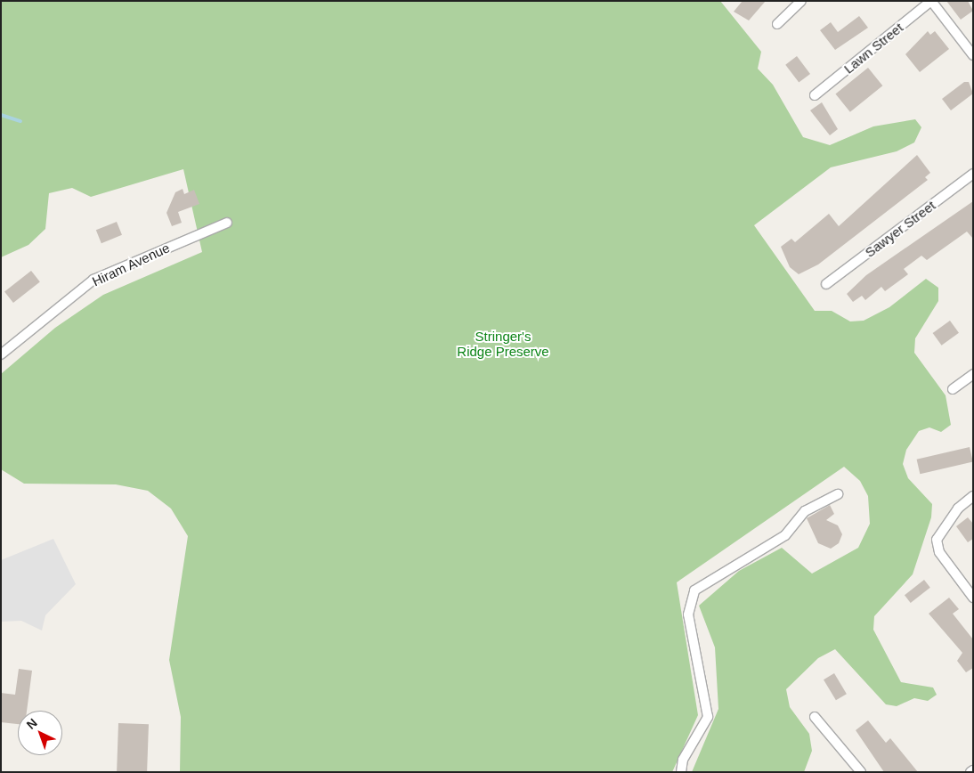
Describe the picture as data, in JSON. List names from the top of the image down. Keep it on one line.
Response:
{"streets":{"street":["Lawn Street","Sawyer Street","Hiram Avenue"]},"parks":["Stringer's Ridge Preserve"],"north":"top left"}
